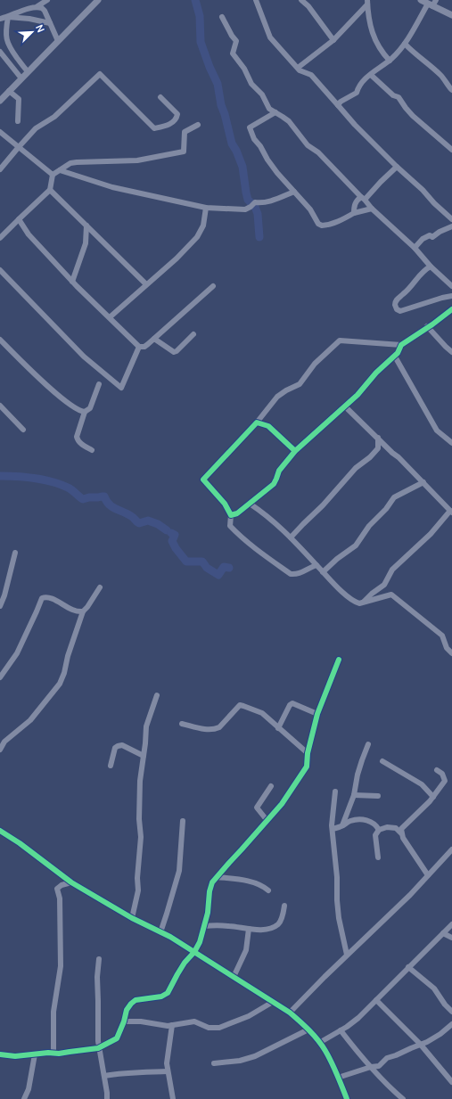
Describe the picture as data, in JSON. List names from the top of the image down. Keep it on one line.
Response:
{"north":"top right"}
